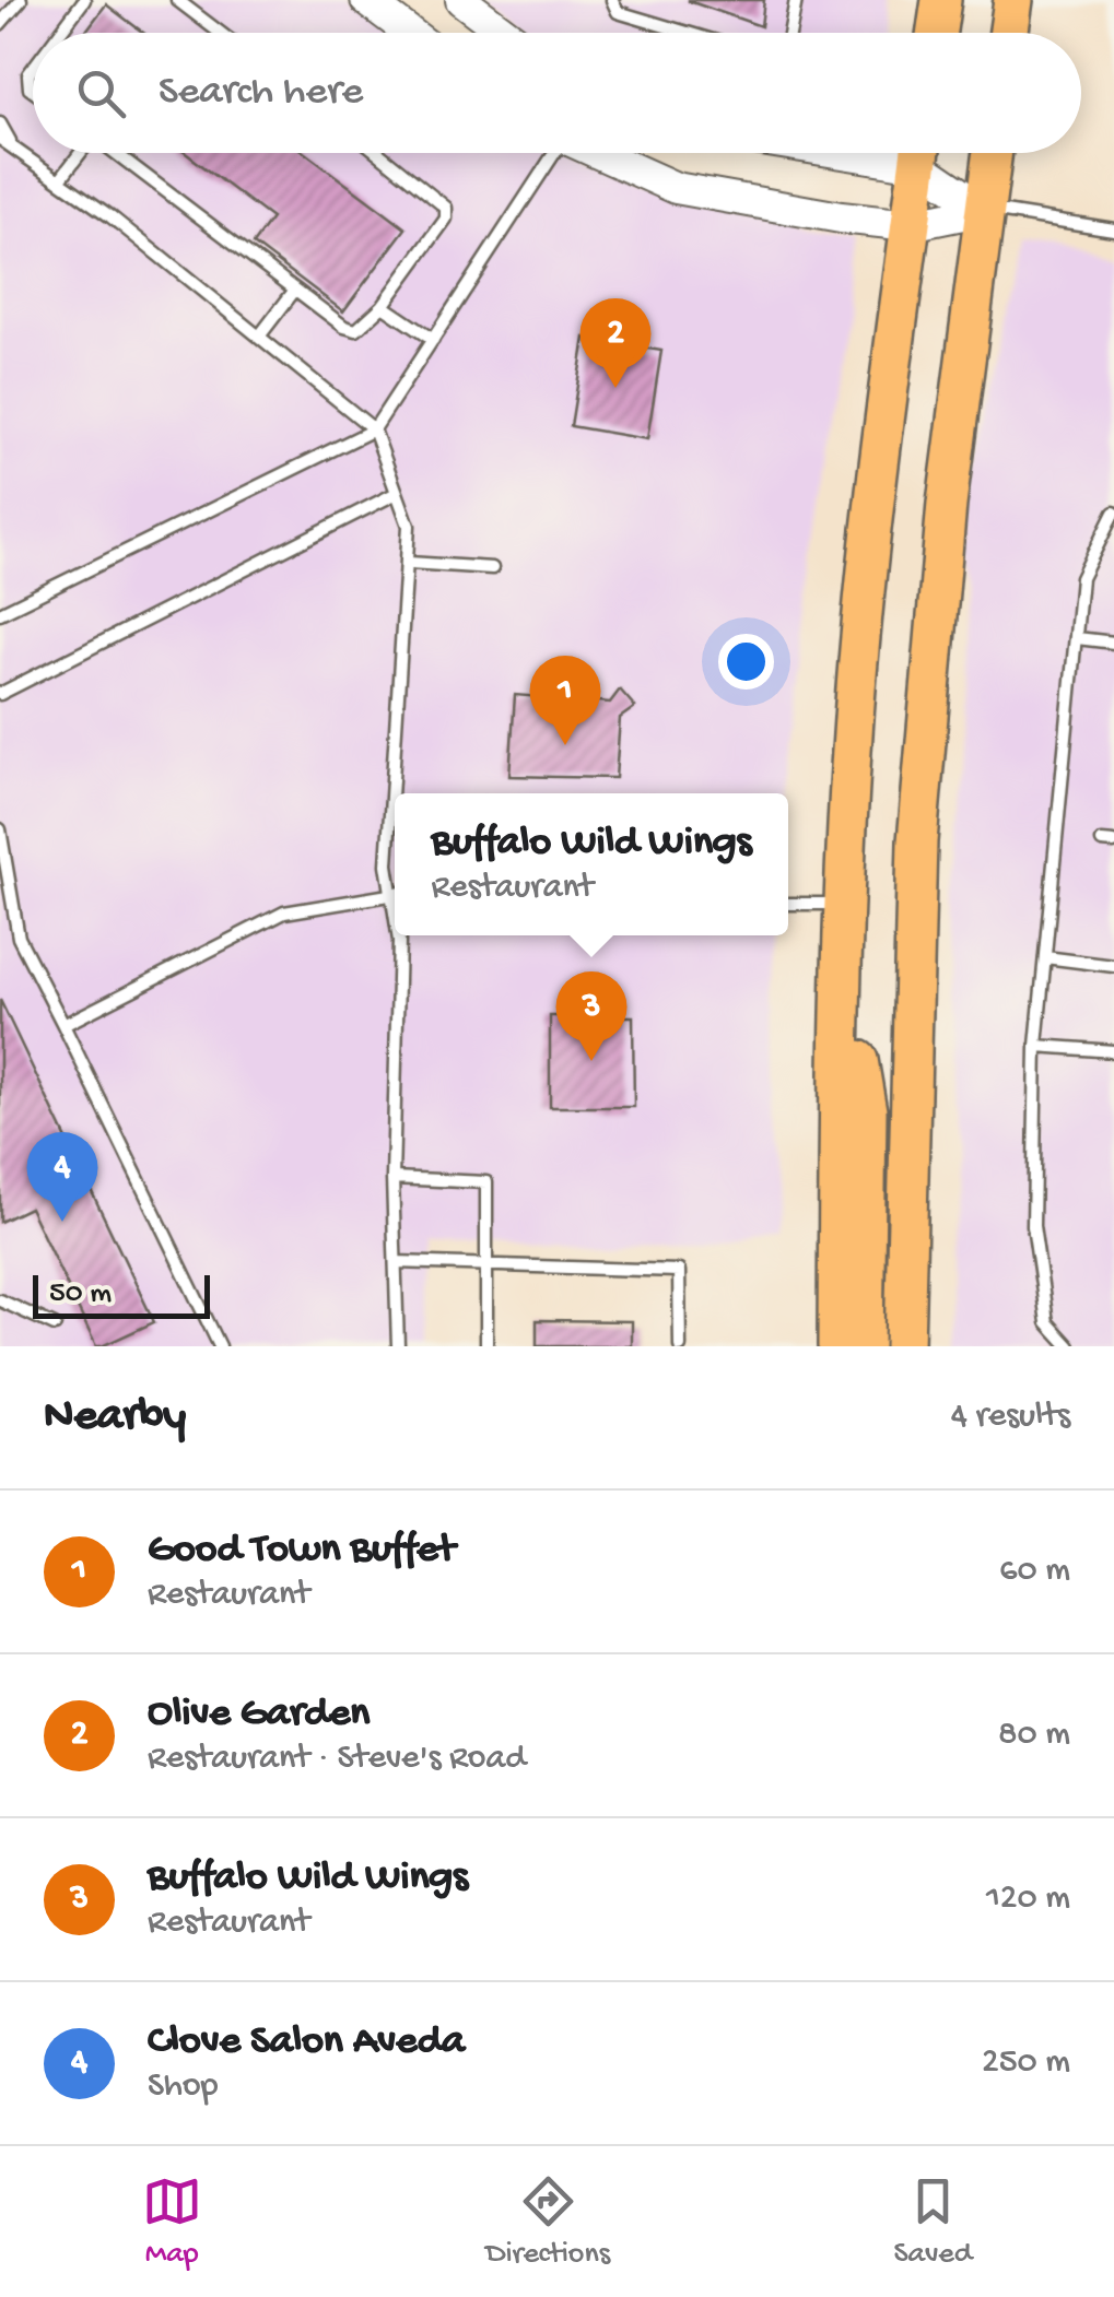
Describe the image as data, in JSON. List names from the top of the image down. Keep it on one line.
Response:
{"scale_bar":"50 m","page":{"search":"Search here","pins":["2","1","3","4"],"popup":["Buffalo Wild Wings","Restaurant"],"scale":"50 m","heading":["Nearby","4 results"],"list":[{"mark":"1","name":"Good Town Buffet","note":"Restaurant","value":"60 m"},{"mark":"2","name":"Olive Garden","note":"Restaurant · Steve's Road","value":"80 m"},{"mark":"3","name":"Buffalo Wild Wings","note":"Restaurant","value":"120 m"},{"mark":"4","name":"Clove Salon Aveda","note":"Shop","value":"250 m"}],"nav":["Map","Directions","Saved"]}}
